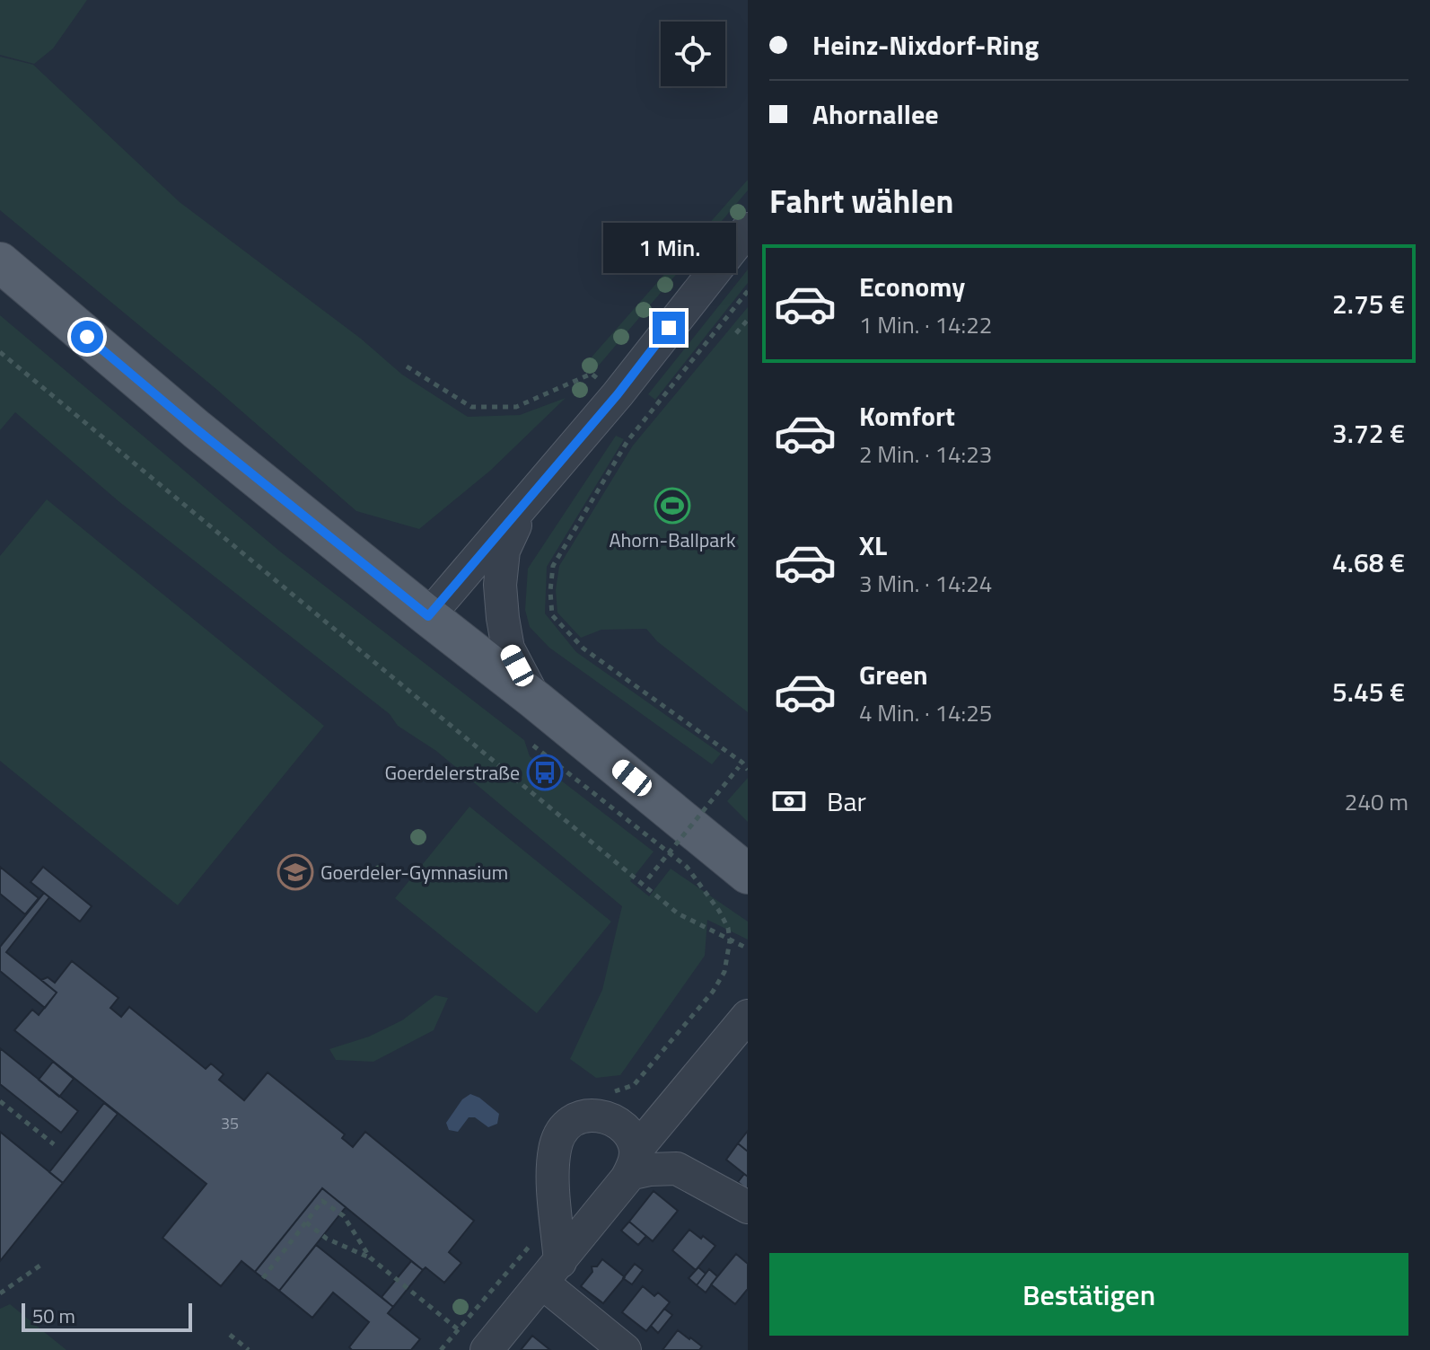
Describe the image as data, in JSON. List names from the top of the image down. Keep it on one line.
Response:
{"places":{"sports":["Ahorn-Ballpark"],"bus stop":["Goerdelerstraße"],"school or university":["Goerdeler-Gymnasium"]},"house_numbers":["35"],"scale_bar":"50 m","page":{"banner":["Heinz-Nixdorf-Ring","Ahornallee"],"heading":"Fahrt wählen","bubble":"1 Min.","list":[{"name":"Economy","note":"1 Min. · 14:22","value":"2.75 €"},{"name":"Komfort","note":"2 Min. · 14:23","value":"3.72 €"},{"name":"XL","note":"3 Min. · 14:24","value":"4.68 €"},{"name":"Green","note":"4 Min. · 14:25","value":"5.45 €"}],"pay":["Bar","240 m"],"buttons":"Bestätigen","scale":"50 m"}}
